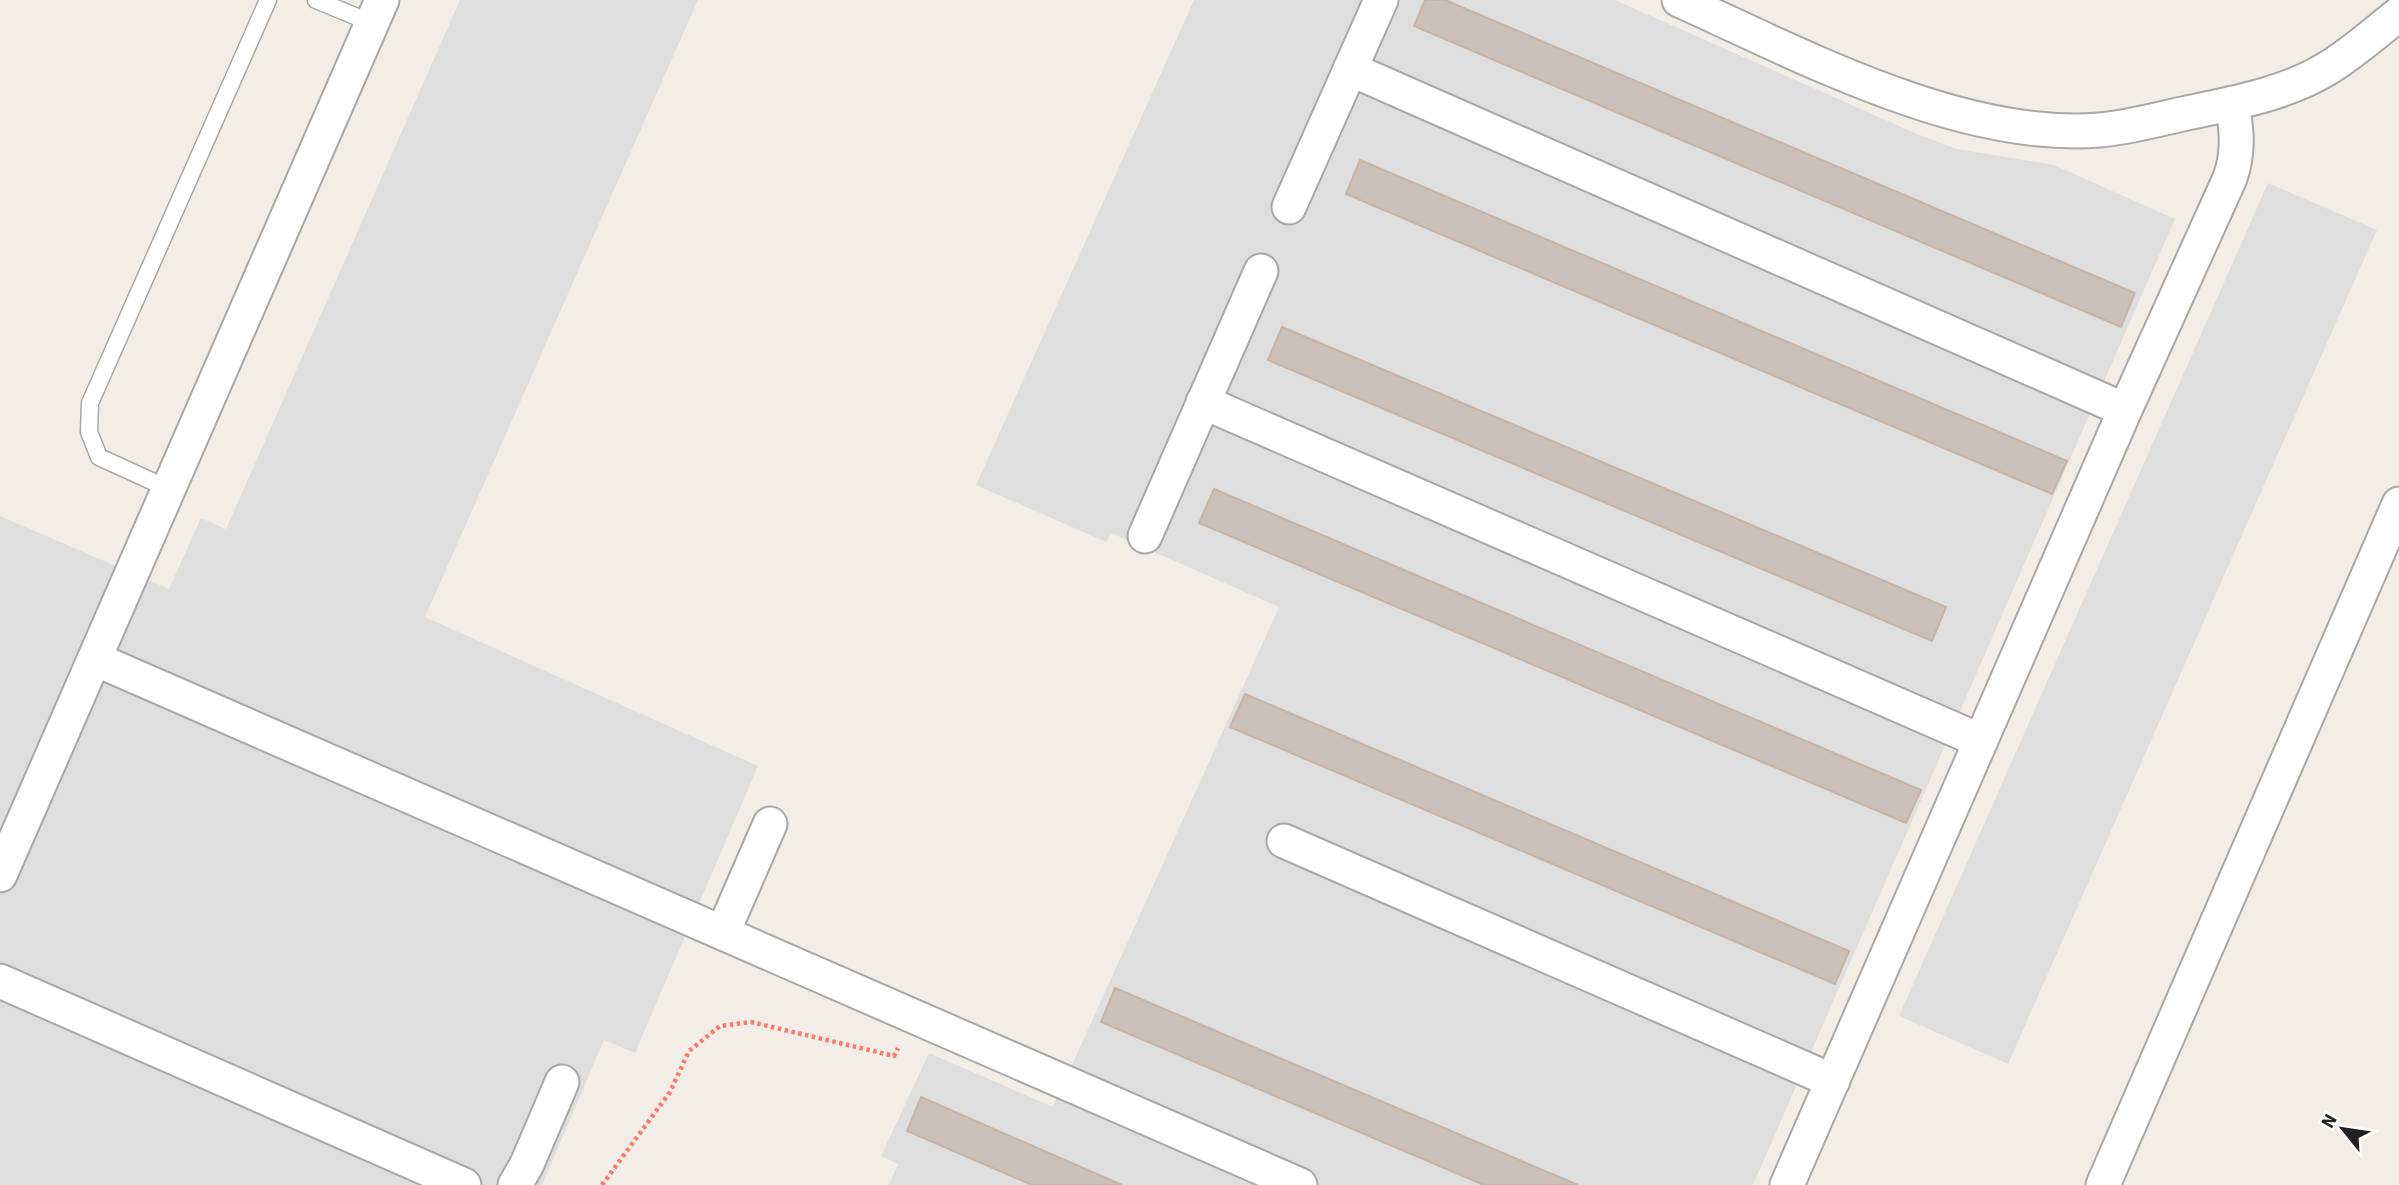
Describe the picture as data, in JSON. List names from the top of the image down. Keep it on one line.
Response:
{"north":"top left"}
